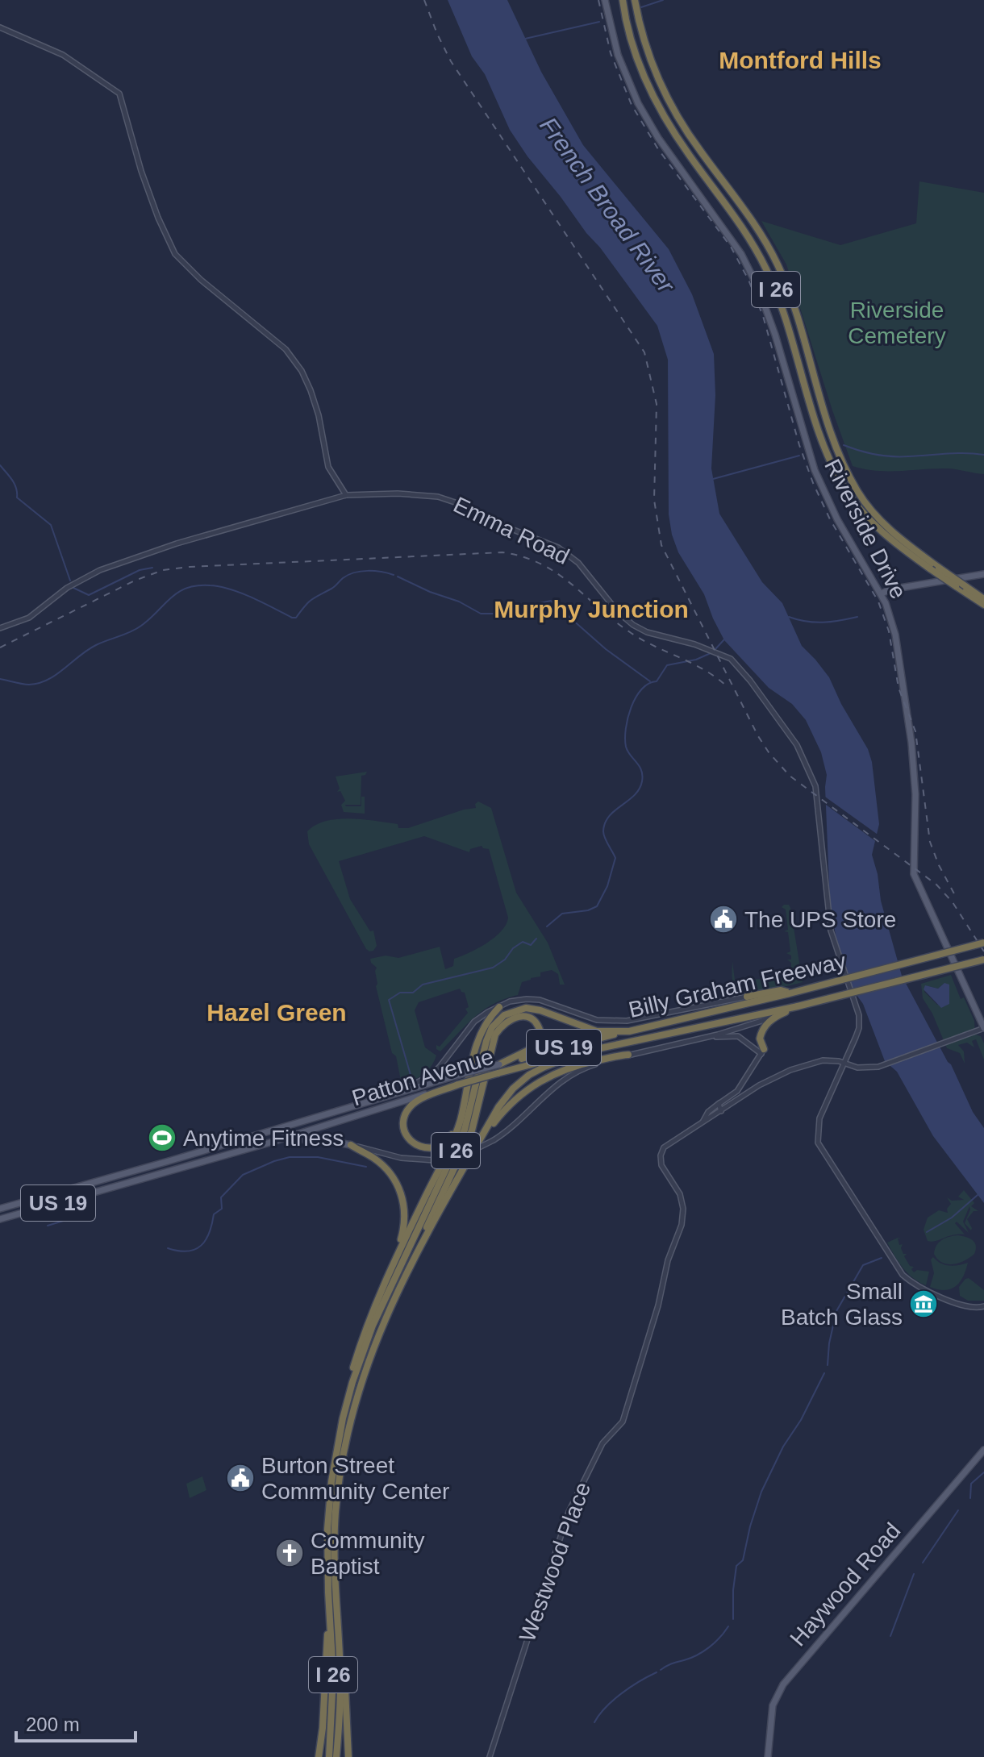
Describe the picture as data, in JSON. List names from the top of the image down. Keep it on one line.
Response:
{"streets":{"highway":["I 26","Billy Graham Freeway","US 19","Patton Avenue"],"main road":["Riverside Drive","Haywood Road"],"street":["Emma Road","Westwood Place"]},"crossings":[["Billy Graham Freeway","Patton Avenue"]],"districts":["Montford Hills","Murphy Junction","Hazel Green"],"water":["French Broad River"],"parks":["Riverside Cemetery"],"places":{"public building":["The UPS Store","Burton Street Community Center"],"sports":["Anytime Fitness"],"museum":["Small Batch Glass"],"church":["Community Baptist"]},"scale_bar":"200 m"}
